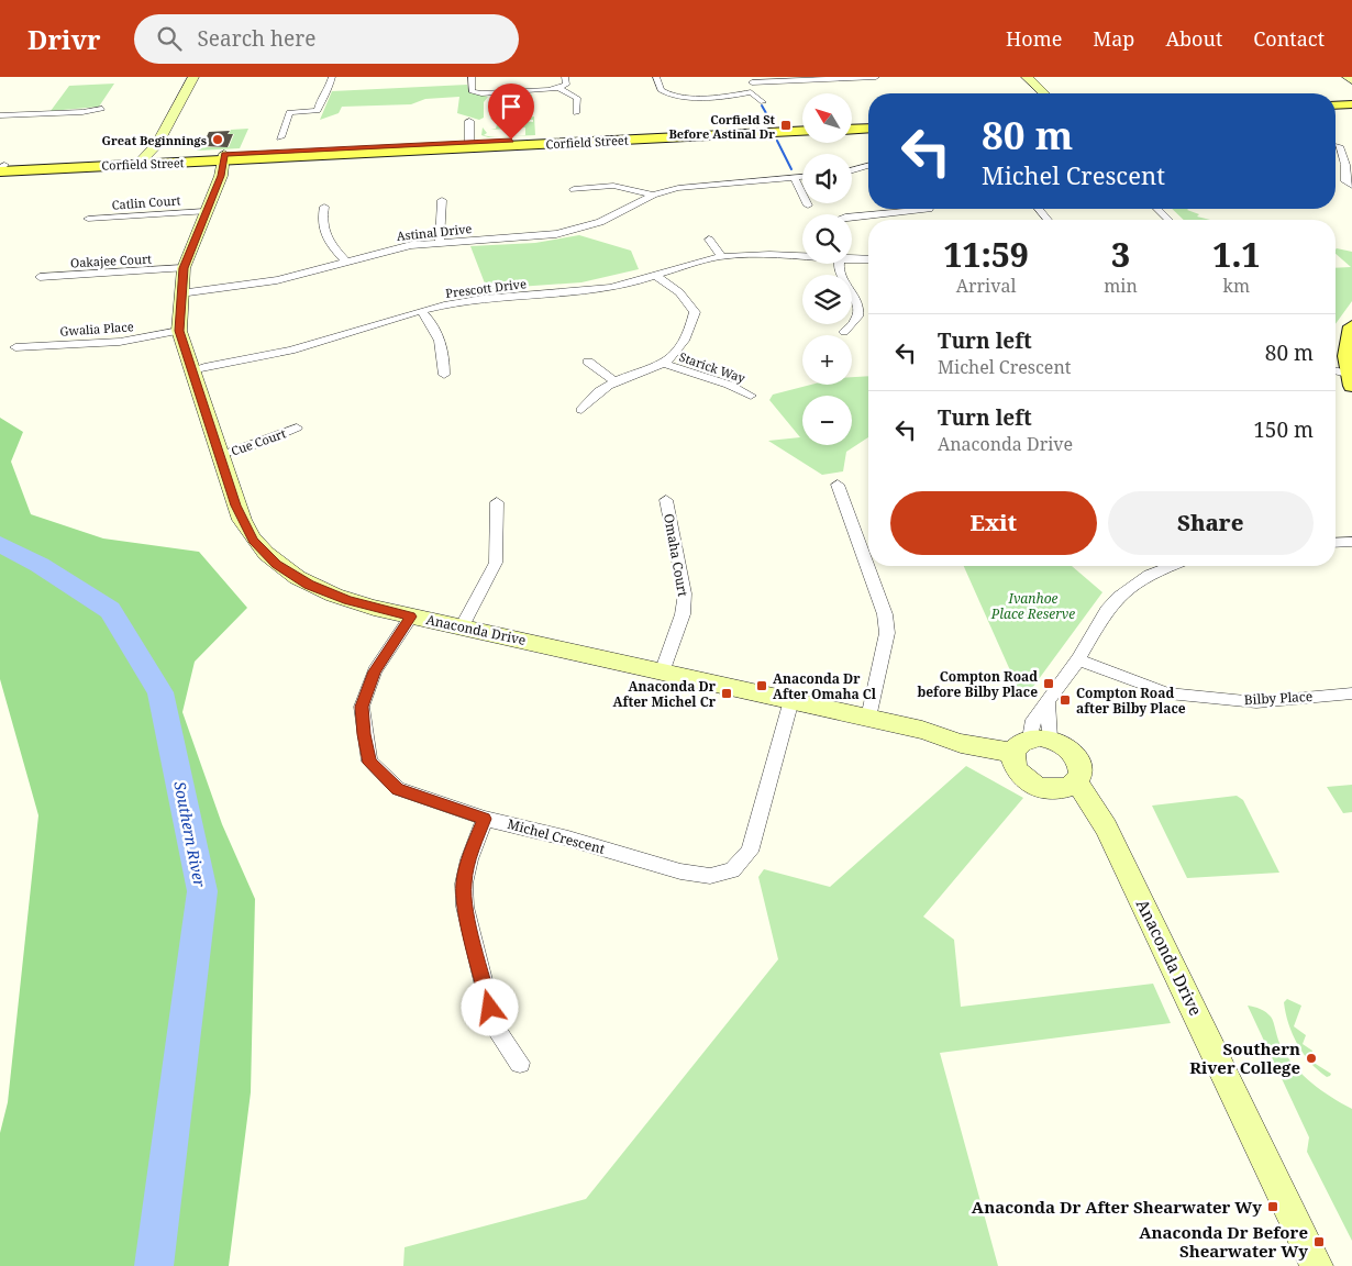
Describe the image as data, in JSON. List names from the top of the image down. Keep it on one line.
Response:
{"streets":{"main road":["Corfield Street","Anaconda Drive"],"street":["Catlin Court","Astinal Drive","Oakajee Court","Prescott Drive","Gwalia Place","Starick Way","Cue Court","Omaha Court","Bilby Place","Michel Crescent"]},"crossings":[["Corfield Street","Anaconda Drive"],["Catlin Court","Anaconda Drive"],["Astinal Drive","Anaconda Drive"],["Oakajee Court","Anaconda Drive"],["Prescott Drive","Starick Way"],["Prescott Drive","Anaconda Drive"],["Gwalia Place","Anaconda Drive"],["Cue Court","Anaconda Drive"],["Omaha Court","Anaconda Drive"],["Anaconda Drive","Michel Crescent"]],"water":["Southern River"],"parks":["Ivanhoe Place Reserve"],"places":{"transit":["Corfield St Before Astinal Dr","Compton Road before Bilby Place","Anaconda Dr After Omaha Cl","Anaconda Dr After Michel Cr","Compton Road after Bilby Place","Anaconda Dr After Shearwater Wy","Anaconda Dr Before Shearwater Wy"],"other":["Great Beginnings","Southern River College"]},"north":"top left","page":{"header":"Drivr","search":"Search here","nav":["Home","Map","About","Contact"],"map_buttons":["+","−"],"turn":["80 m","Michel Crescent"],"eta":["11:59","Arrival","3","min","1.1","km"],"list":[{"name":"Turn left","note":"Michel Crescent","value":"80 m"},{"name":"Turn left","note":"Anaconda Drive","value":"150 m"}],"buttons":["Exit","Share"]}}
